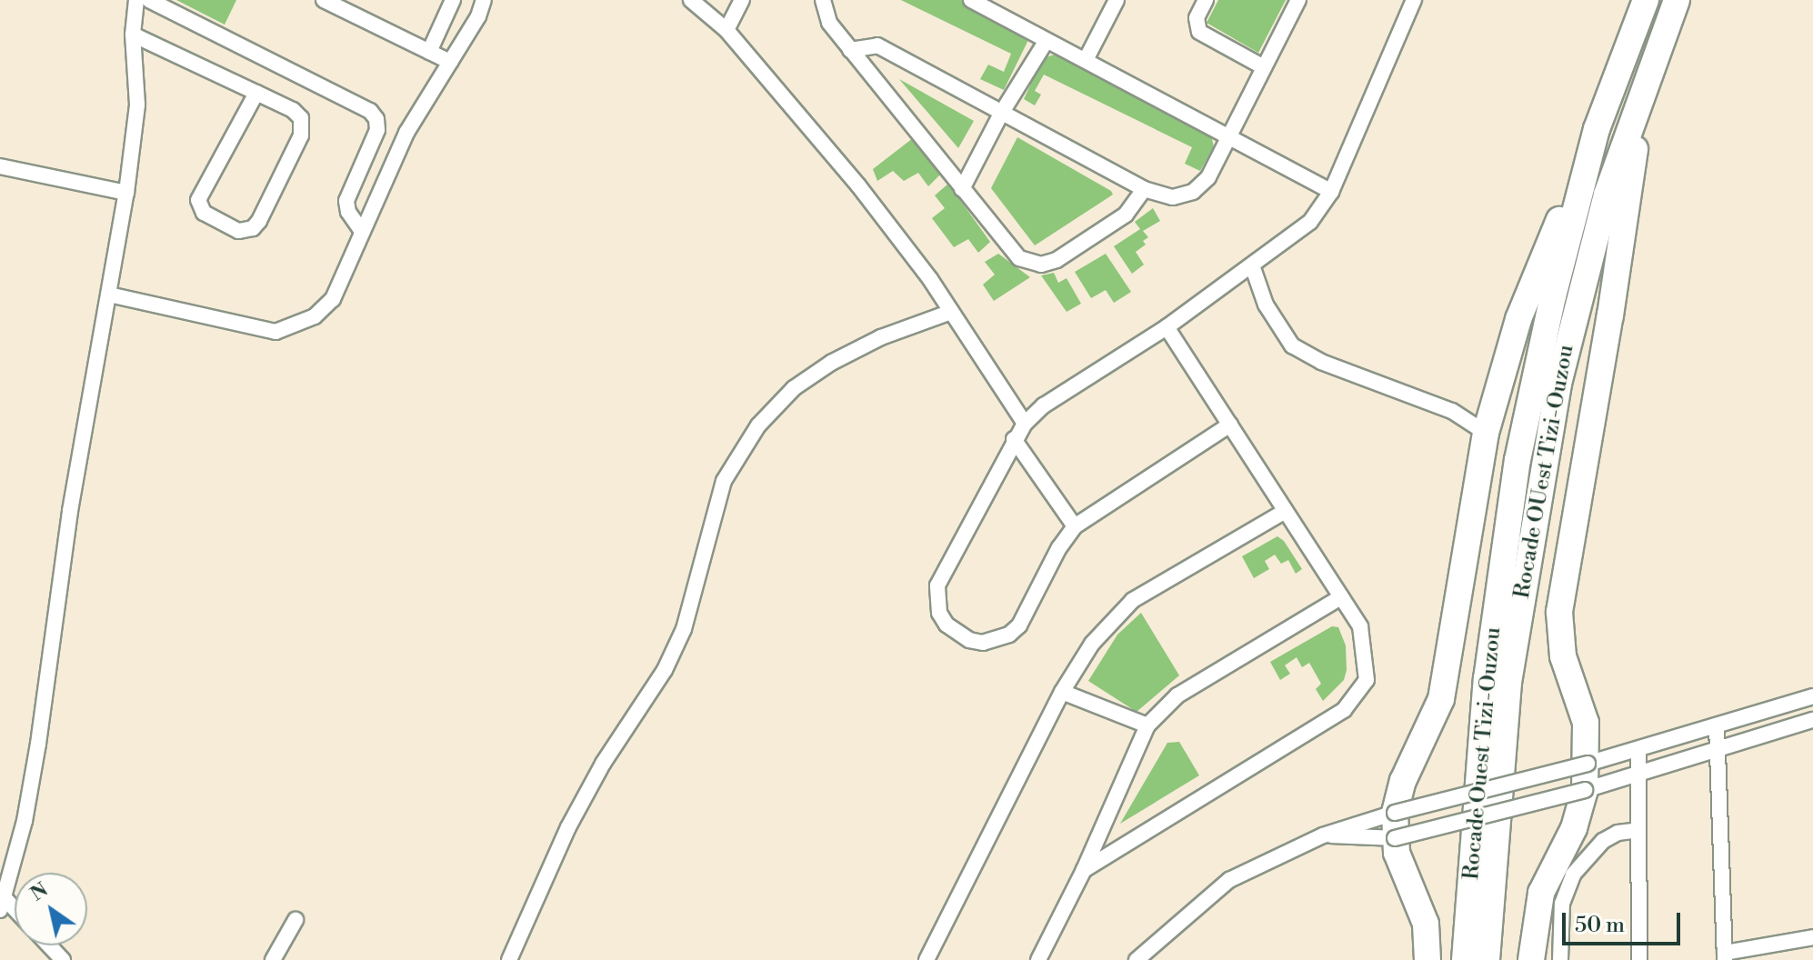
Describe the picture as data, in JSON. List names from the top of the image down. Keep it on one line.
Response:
{"streets":{"highway":["Rocade OUest Tizi-Ouzou","Rocade Ouest Tizi-Ouzou"]},"scale_bar":"50 m","north":"top left"}
